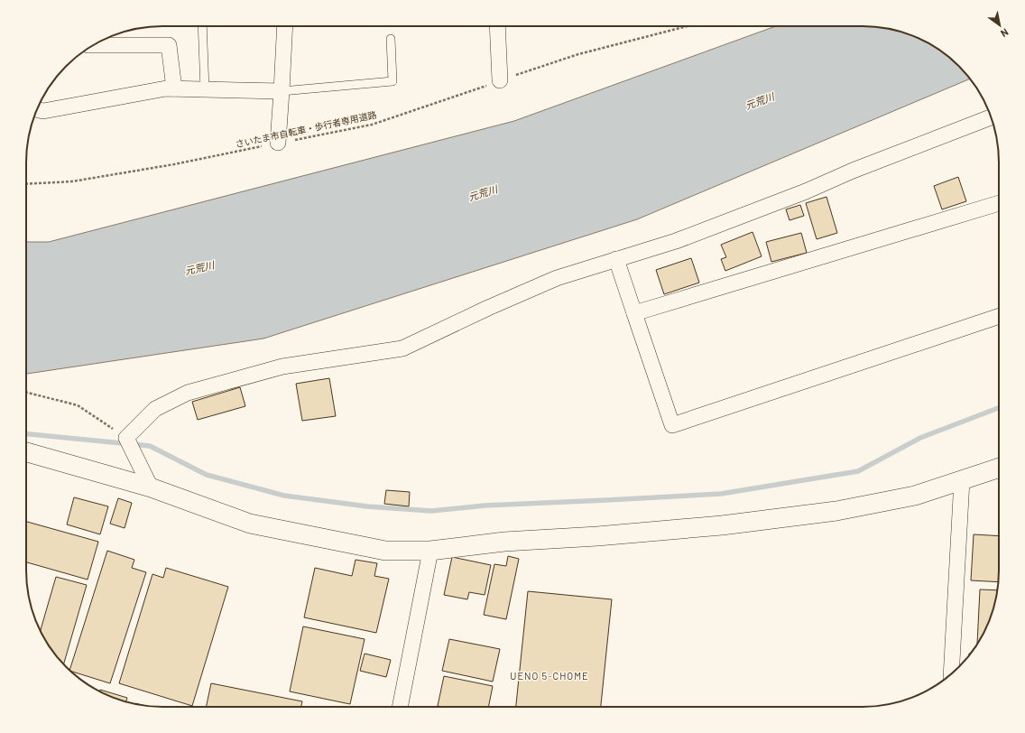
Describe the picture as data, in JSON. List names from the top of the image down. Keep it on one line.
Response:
{"streets":{"path":["さいたま市自転車・歩行者専用道路"]},"districts":["UENO 5-CHOME"],"water":["元荒川"],"north":"bottom right"}
